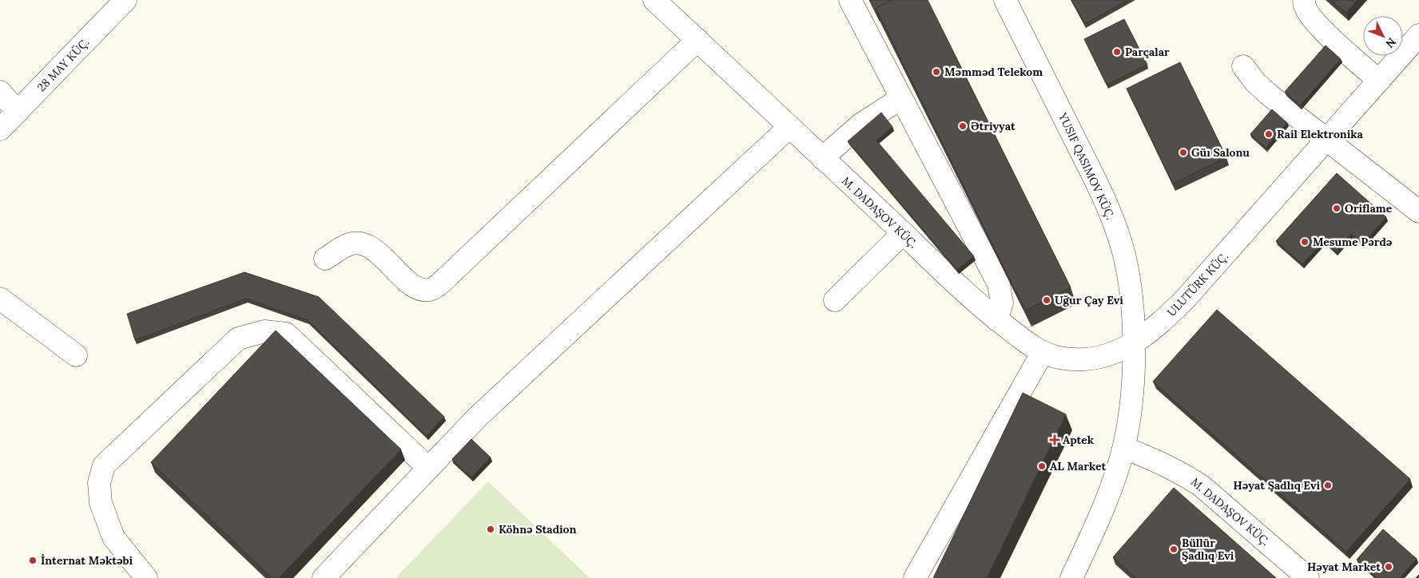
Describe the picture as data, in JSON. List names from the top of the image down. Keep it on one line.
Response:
{"streets":{"street":["28 MAY KÜÇ.","M. DADAŞOV KÜÇ.","ULUTÜRK KÜÇ."]},"crossings":[["M. DADAŞOV KÜÇ.","ULUTÜRK KÜÇ."]],"places":{"other":["Parçalar","Məmməd Telekom","Ətriyyat","Rail Elektronika","Güı Salonu","Oriflame","Mesume Pərdə","Uğur Çay Evi","AL Market","Həyat Şadlıq Evi","Köhnə Stadion","Büllür Şadlıq Evi","İnternat Məktəbi","Həyat Market"],"health":["Aptek"]},"north":"bottom right"}
